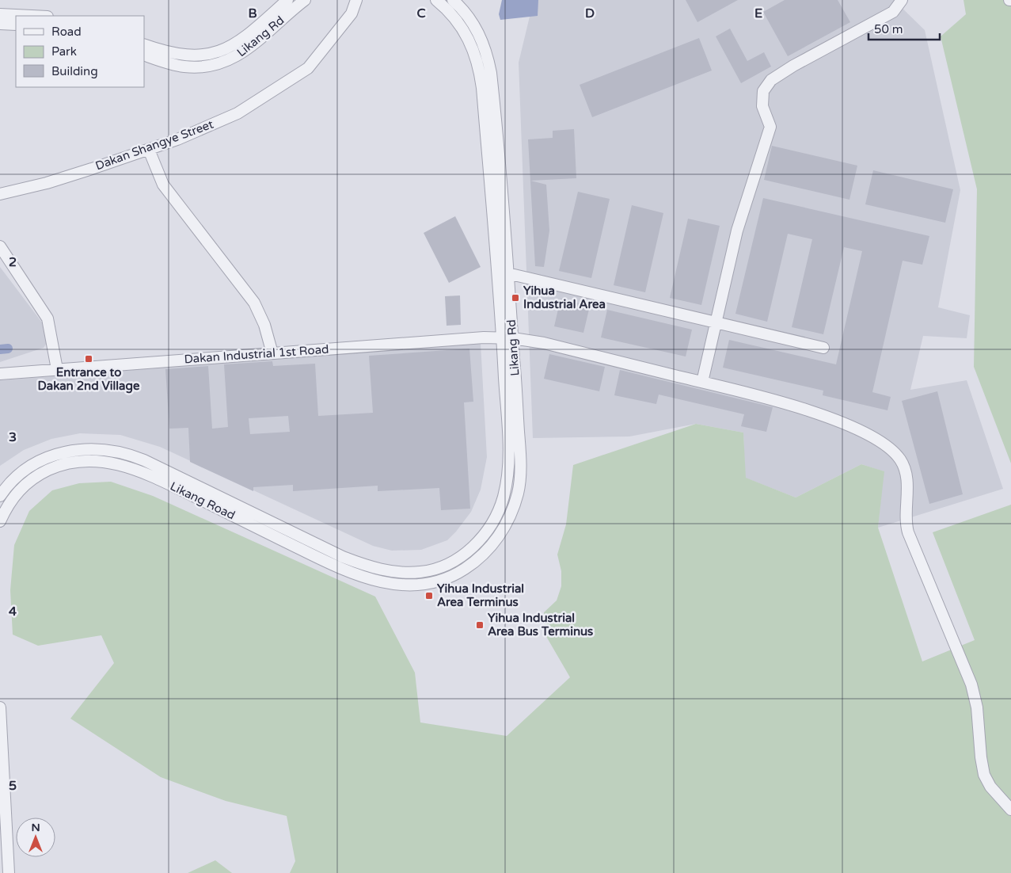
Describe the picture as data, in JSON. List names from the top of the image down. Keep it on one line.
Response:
{"streets":{"street":["Likang Rd","Dakan Shangye Street","Dakan Industrial 1st Road"]},"crossings":[["Likang Rd","Dakan Industrial 1st Road"]],"places":{"transit":["Yihua Industrial Area","Entrance to Dakan 2nd Village","Yihua Industrial Area Terminus","Yihua Industrial Area Bus Terminus"]},"legend":["Road","Park","Building"],"scale_bar":"50 m","north":"top","grid":{"columns":["B","C","D","E"],"rows":["2","3","4","5"]}}
